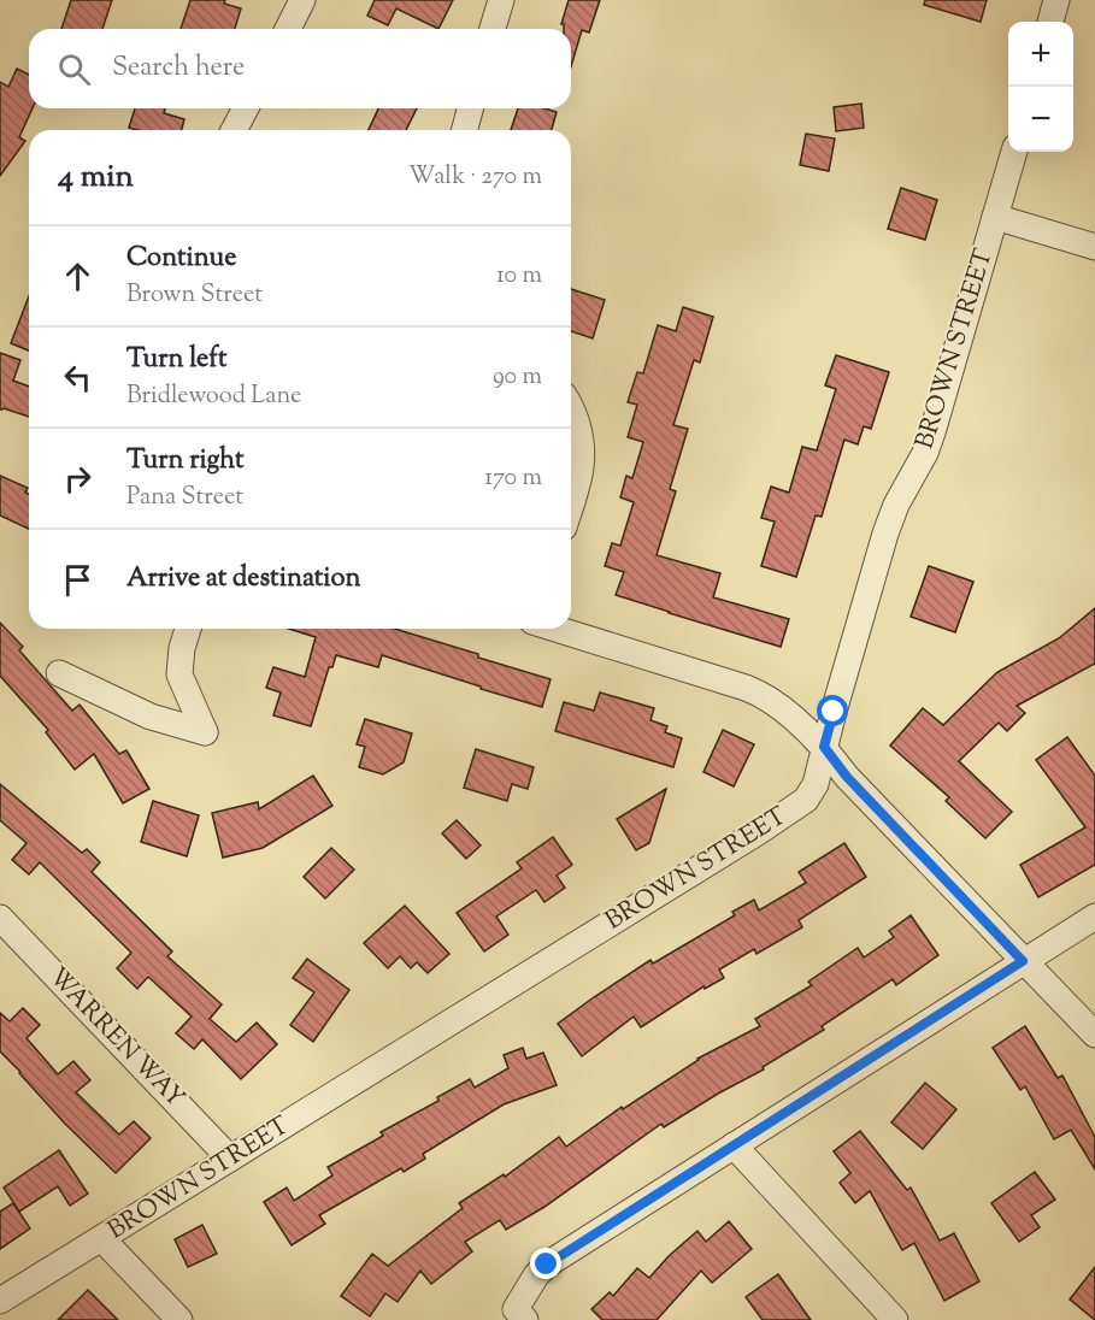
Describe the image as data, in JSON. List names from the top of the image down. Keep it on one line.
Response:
{"streets":{"street":["BROWN STREET","WARREN WAY"]},"crossings":[["BROWN STREET","WARREN WAY"]],"page":{"map_buttons":["+","−"],"search":"Search here","heading":["4 min","Walk · 270 m"],"list":[["Continue","Brown Street","10 m"],["Turn left","Bridlewood Lane","90 m"],["Turn right","Pana Street","170 m"],"Arrive at destination"]}}
